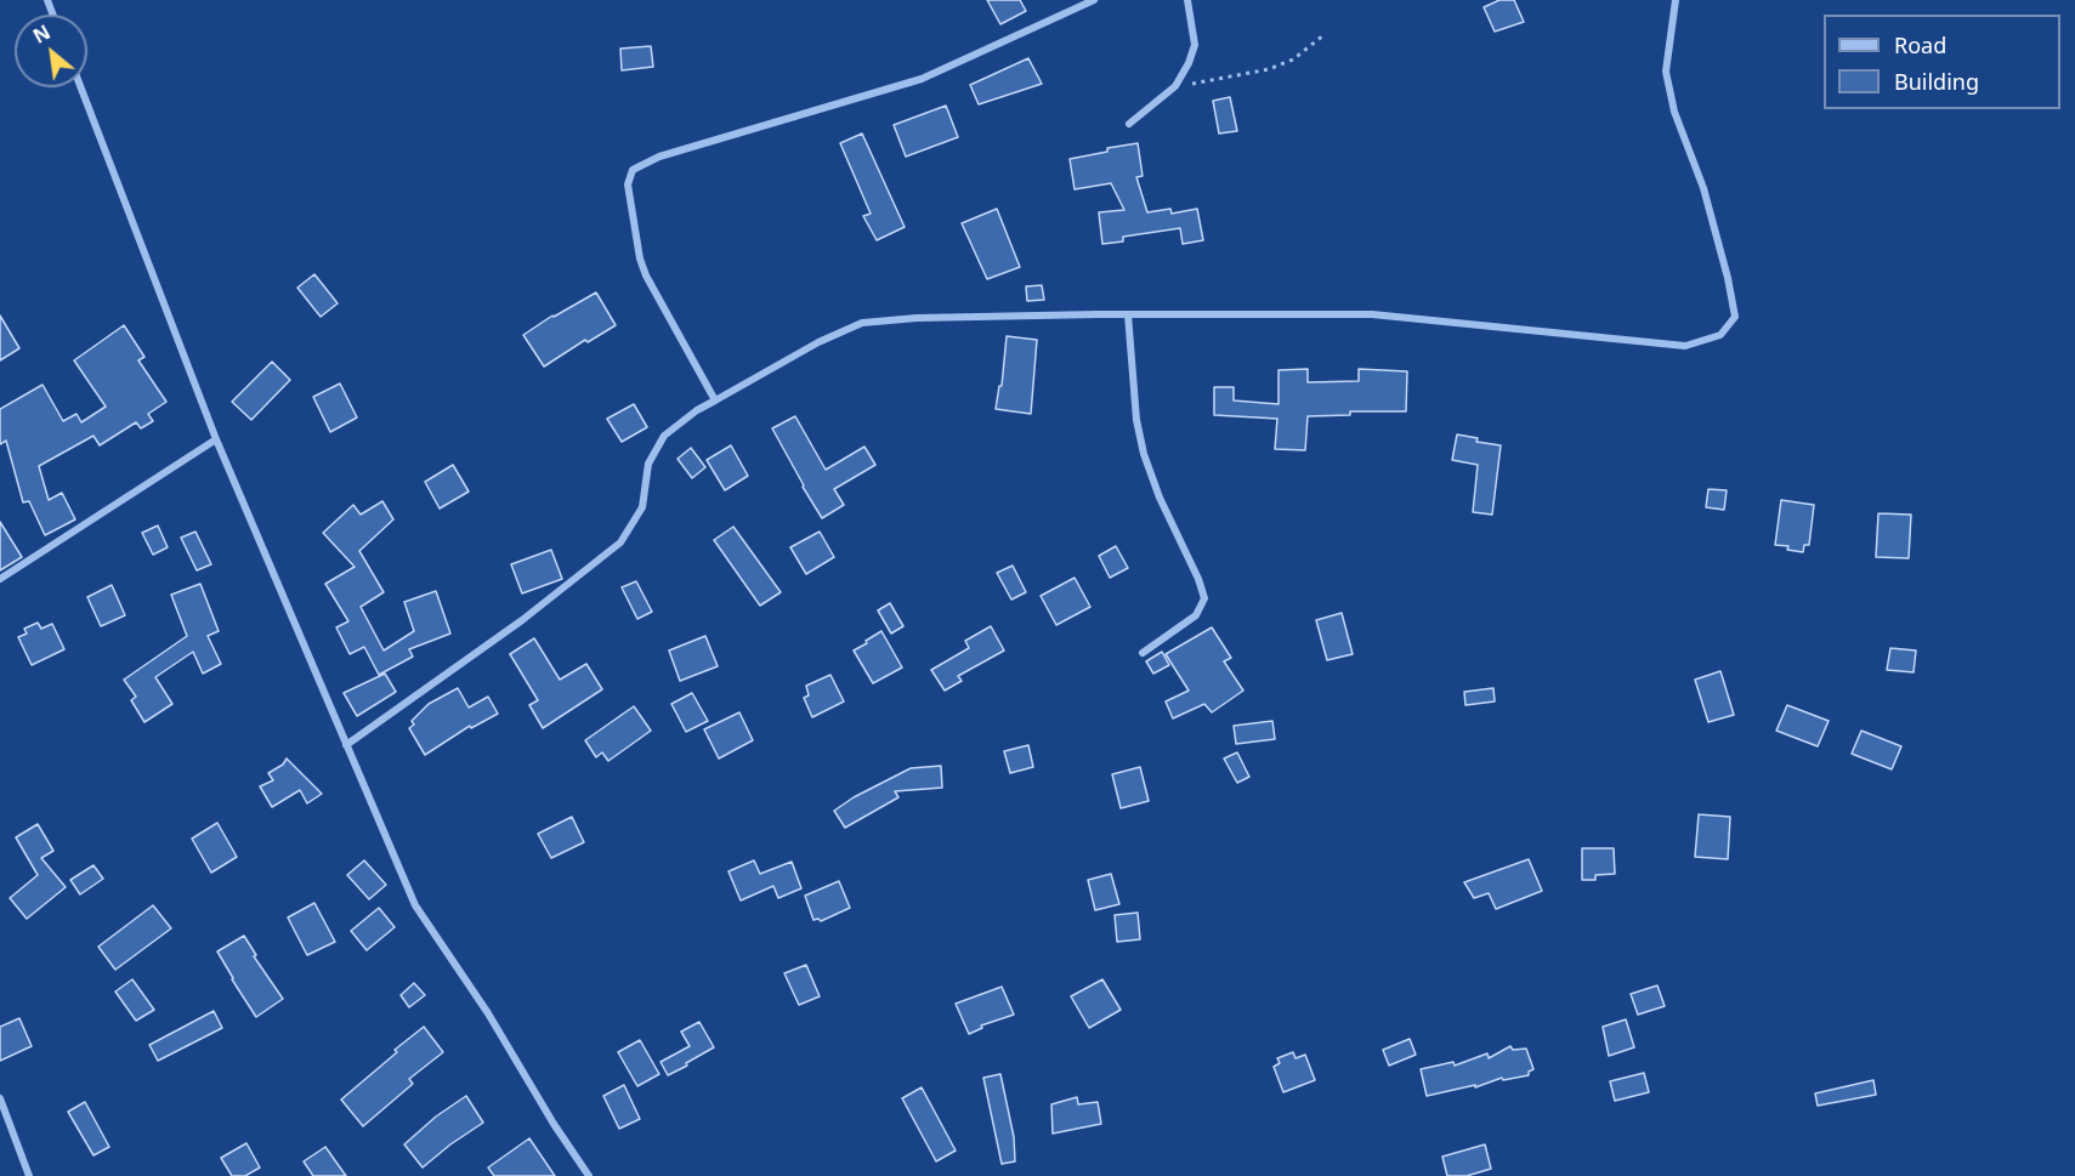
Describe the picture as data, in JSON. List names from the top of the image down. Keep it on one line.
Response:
{"legend":["Road","Building"],"north":"top left"}
